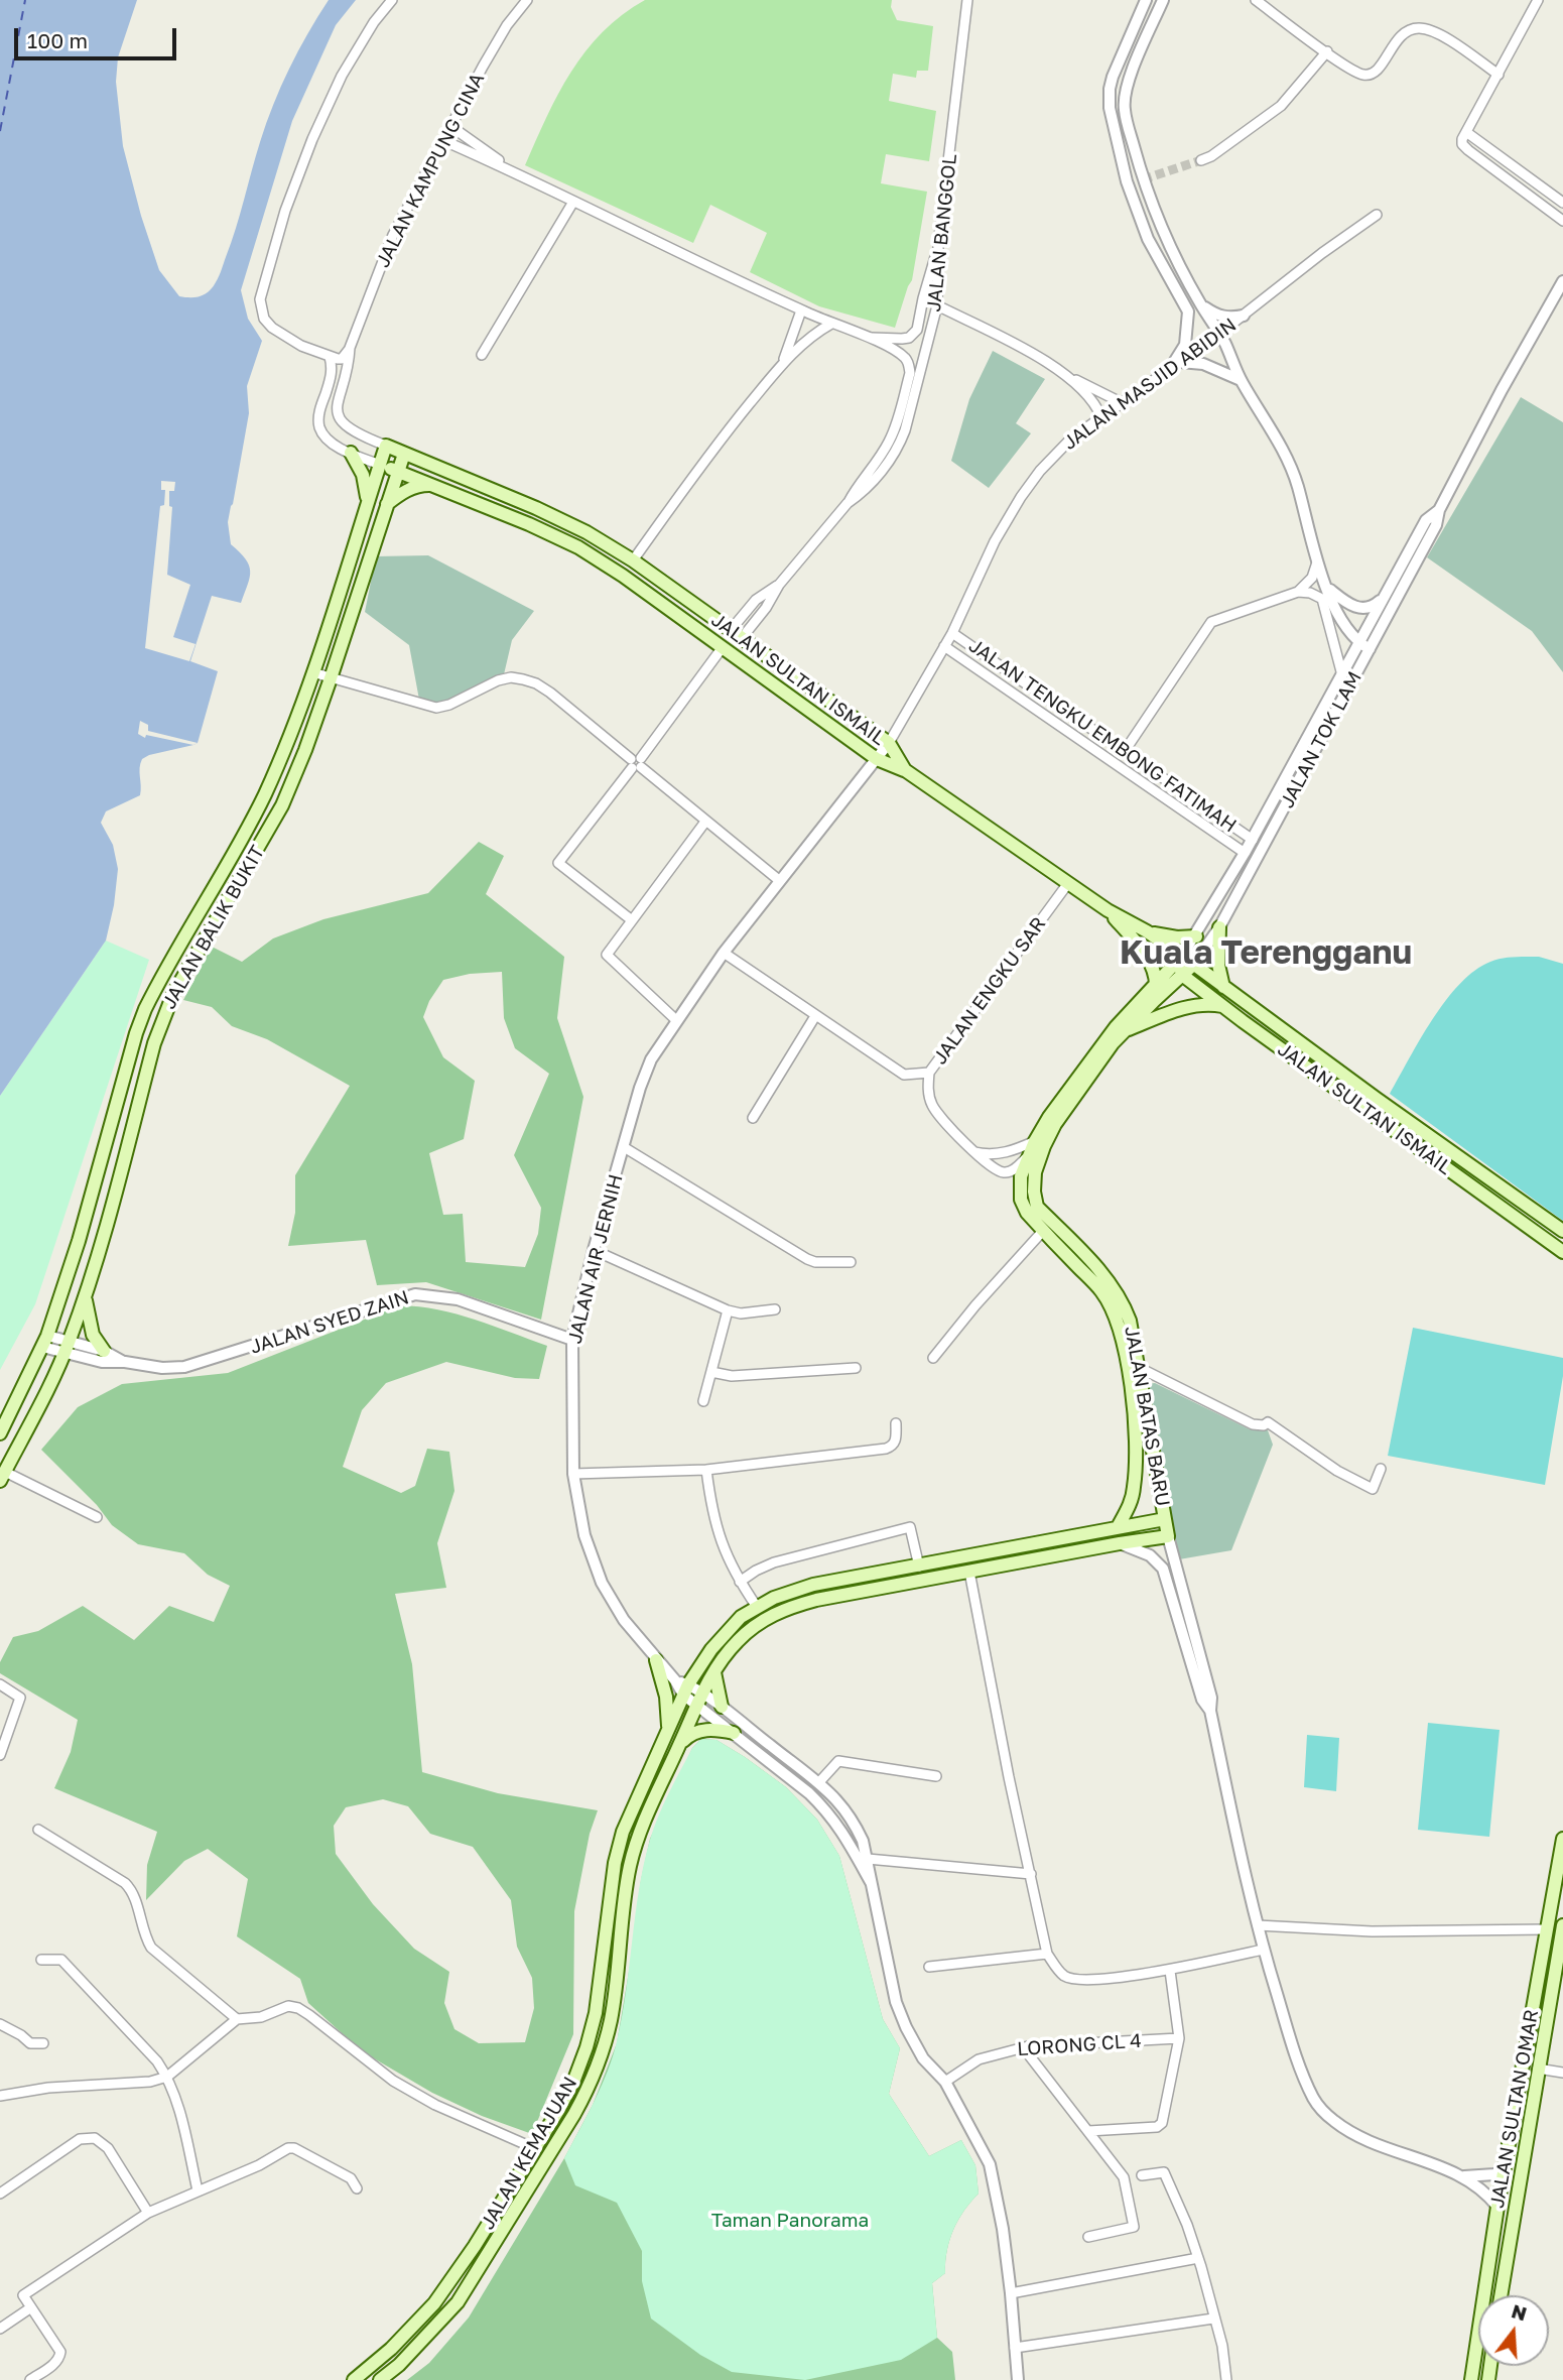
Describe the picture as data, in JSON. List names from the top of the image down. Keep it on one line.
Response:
{"streets":{"main road":["JALAN SULTAN ISMAIL","JALAN BALIK BUKIT","JALAN BATAS BARU","JALAN SULTAN OMAR","JALAN KEMAJUAN"],"street":["JALAN KAMPUNG CINA","JALAN BANGGOL","JALAN MASJID ABIDIN","JALAN TENGKU EMBONG FATIMAH","JALAN TOK LAM","JALAN ENGKU SAR","JALAN AIR JERNIH","JALAN SYED ZAIN","LORONG CL 4"]},"crossings":[["JALAN KAMPUNG CINA","JALAN SULTAN ISMAIL"],["JALAN KAMPUNG CINA","JALAN BALIK BUKIT"],["JALAN BANGGOL","JALAN SULTAN ISMAIL"],["JALAN MASJID ABIDIN","JALAN SULTAN ISMAIL"],["JALAN MASJID ABIDIN","JALAN TENGKU EMBONG FATIMAH"],["JALAN MASJID ABIDIN","JALAN AIR JERNIH"],["JALAN SULTAN ISMAIL","JALAN TOK LAM"],["JALAN SULTAN ISMAIL","JALAN BALIK BUKIT"],["JALAN SULTAN ISMAIL","JALAN ENGKU SAR"],["JALAN SULTAN ISMAIL","JALAN AIR JERNIH"],["JALAN SULTAN ISMAIL","JALAN BATAS BARU"],["JALAN TENGKU EMBONG FATIMAH","JALAN TOK LAM"],["JALAN TOK LAM","JALAN BATAS BARU"],["JALAN ENGKU SAR","JALAN AIR JERNIH"],["JALAN AIR JERNIH","JALAN SYED ZAIN"],["JALAN AIR JERNIH","JALAN KEMAJUAN"],["JALAN BATAS BARU","JALAN KEMAJUAN"]],"districts":["Kuala Terengganu"],"parks":["Taman Panorama"],"scale_bar":"100 m","north":"top"}
